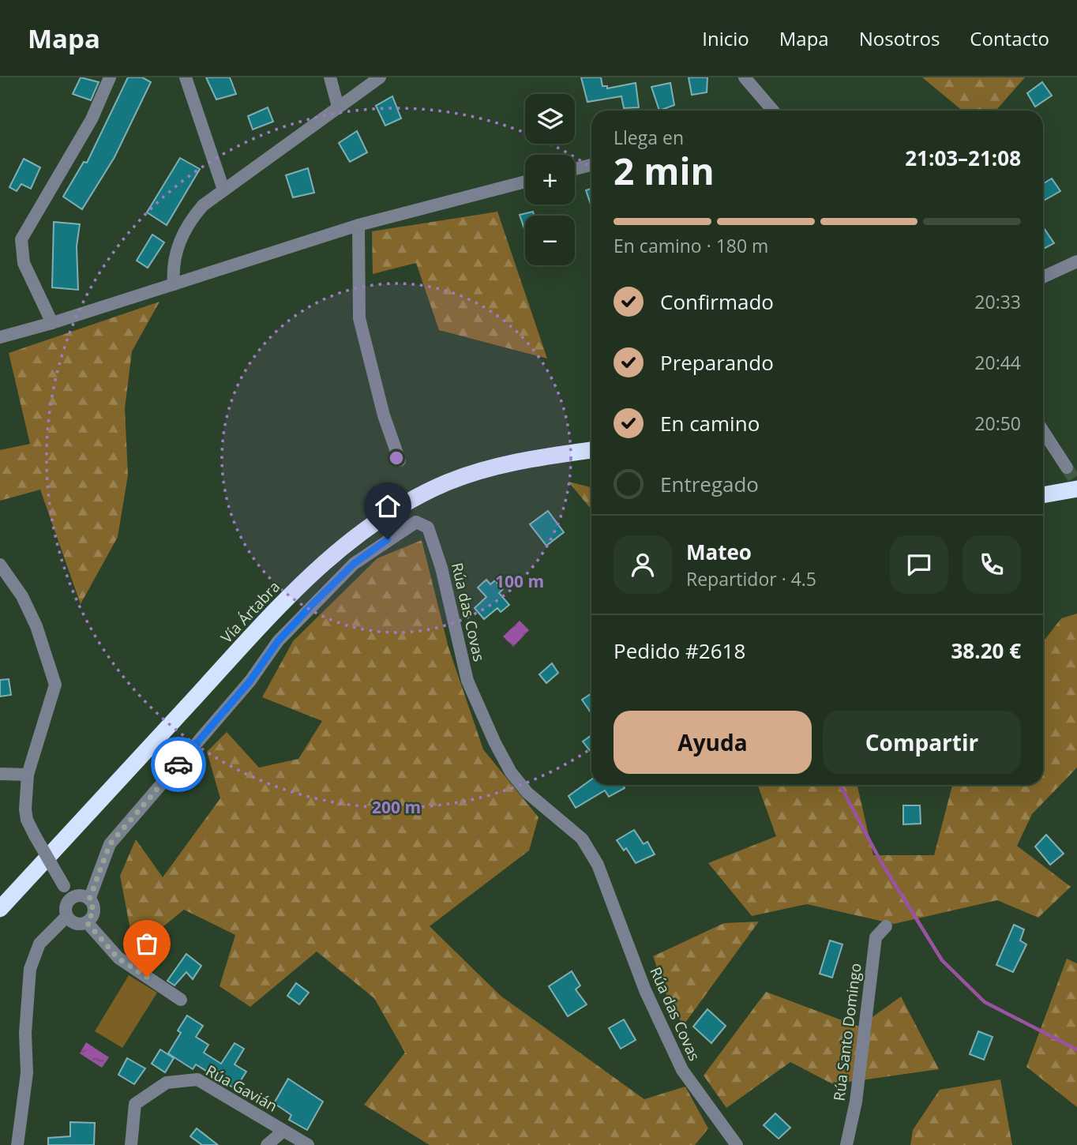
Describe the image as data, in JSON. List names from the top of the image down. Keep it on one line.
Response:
{"streets":{"highway":["Vía Ártabra"],"street":["Rúa das Covas","Rúa Santo Domingo","Rúa Gavián"]},"page":{"header":"Mapa","nav":["Inicio","Mapa","Nosotros","Contacto"],"map_buttons":["+","−"],"heading":["2 min","Llega en","21:03–21:08"],"panel":["Mateo","Repartidor · 4.5","Pedido #2618","38.20 €"],"bar":"En camino · 180 m","list":[["Confirmado","20:33"],["Preparando","20:44"],["En camino","20:50"],"Entregado"],"buttons":["Ayuda","Compartir"]},"rings":["100 m","200 m"]}
